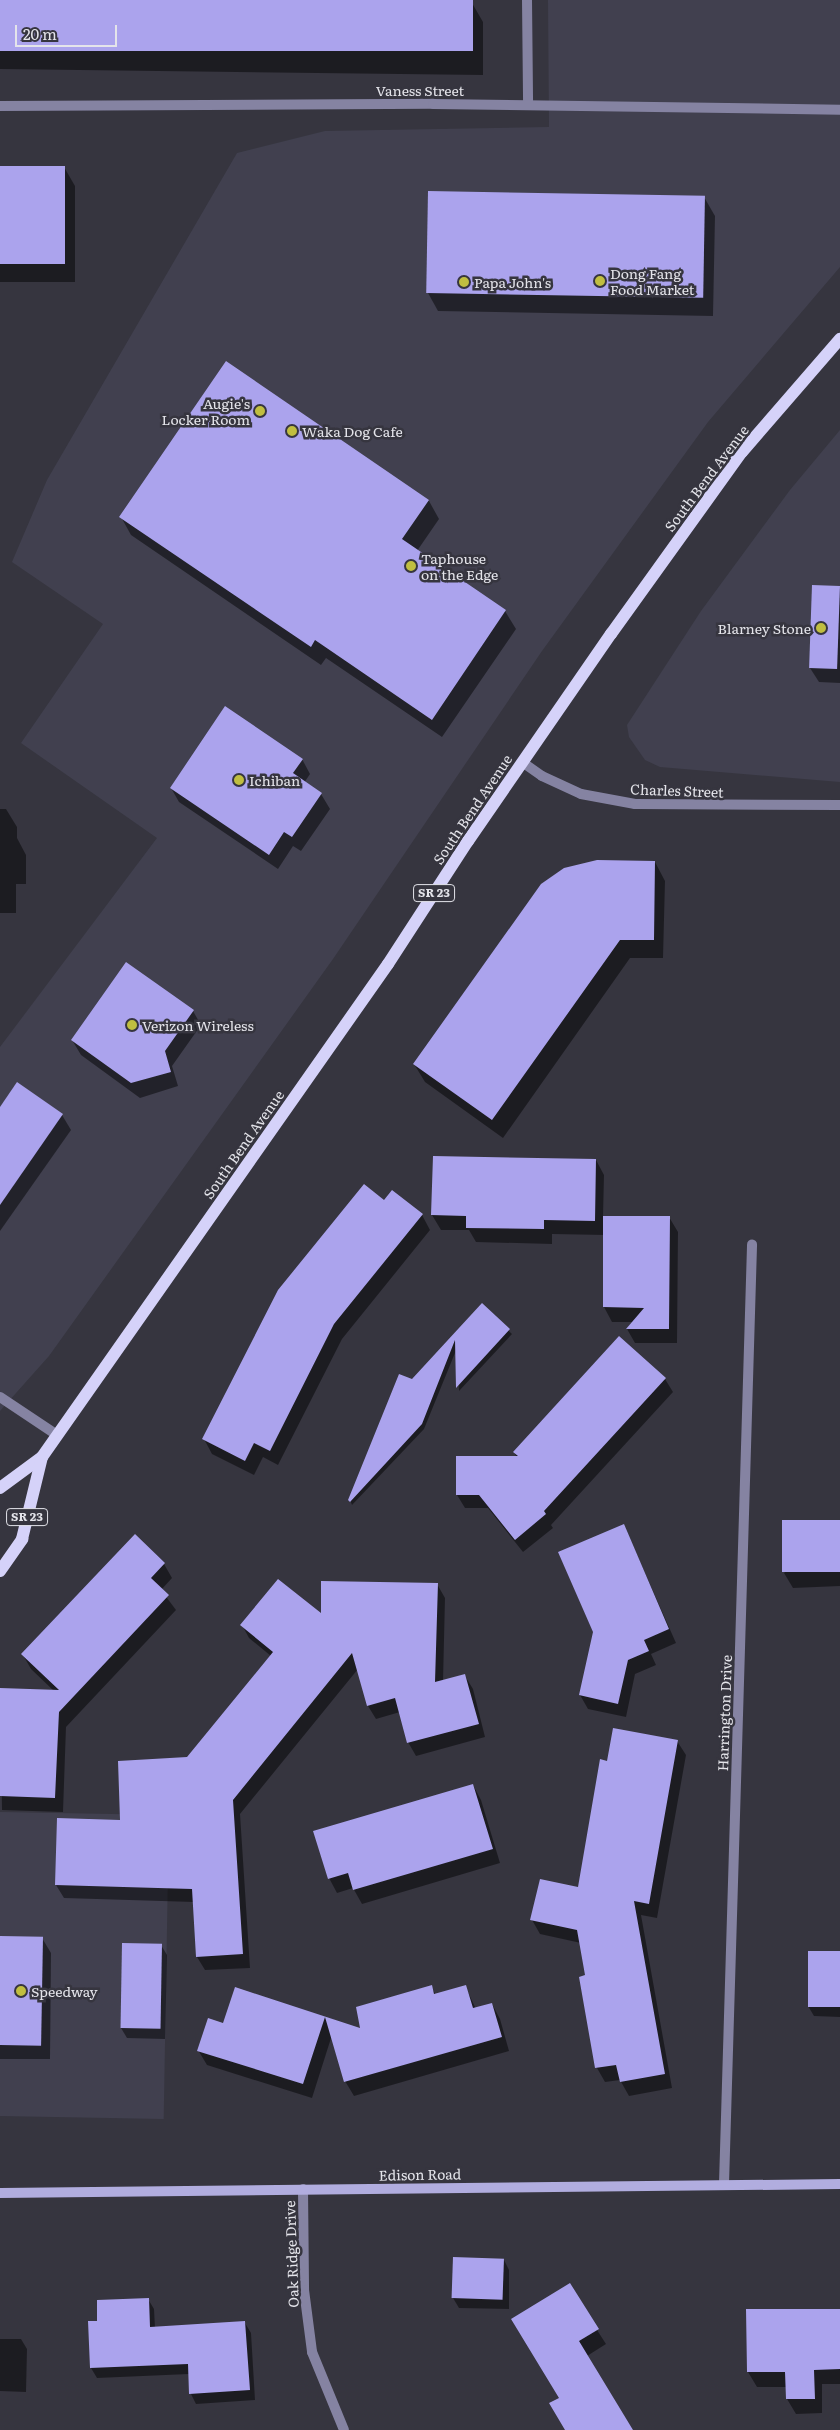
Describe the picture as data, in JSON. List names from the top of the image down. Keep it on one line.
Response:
{"streets":{"main road":["South Bend Avenue","SR 23","Edison Road"],"street":["Vaness Street","Charles Street","Harrington Drive","Oak Ridge Drive"]},"crossings":[["South Bend Avenue","Charles Street"],["Harrington Drive","Edison Road"],["Edison Road","Oak Ridge Drive"]],"places":["Dong Fang Food Market","Papa John's","Augie's Locker Room","Waka Dog Cafe","Taphouse on the Edge","Blarney Stone","Ichiban","Verizon Wireless","Speedway"],"scale_bar":"20 m"}
